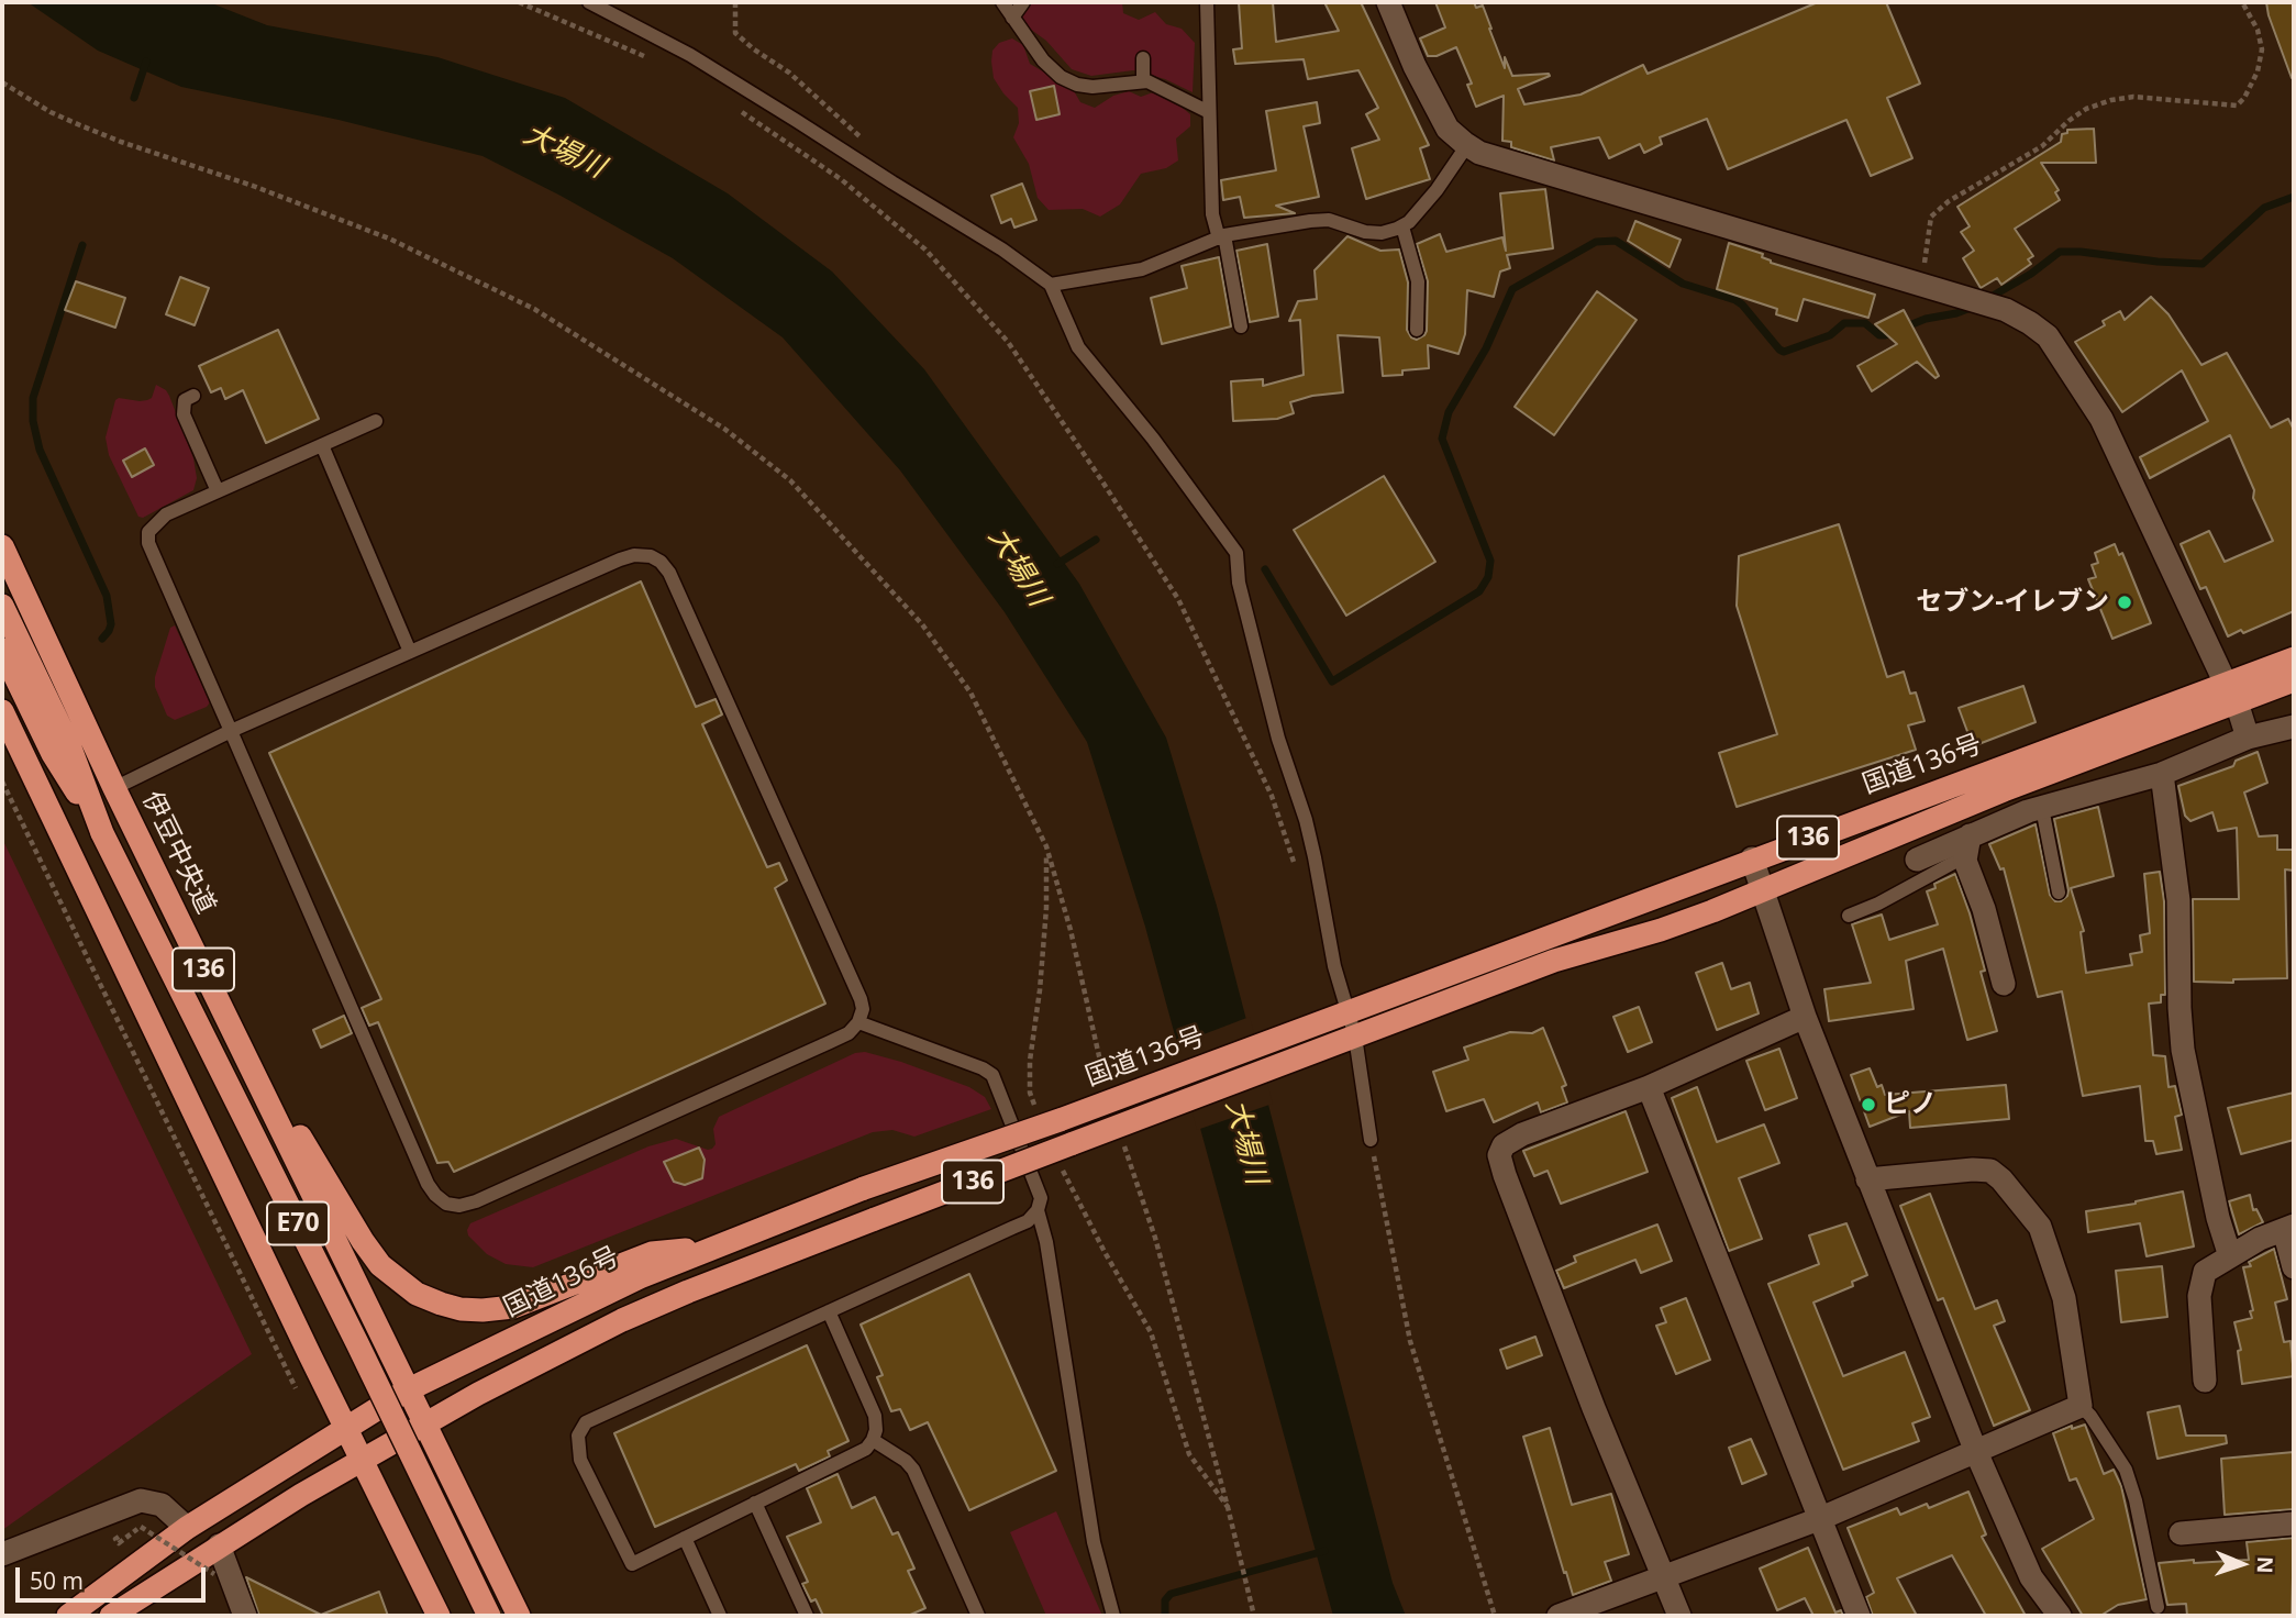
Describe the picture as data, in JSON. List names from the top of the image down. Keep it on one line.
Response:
{"streets":{"highway":["国道136号","136","伊豆中央道","E70"]},"crossings":[["国道136号","136"],["国道136号","伊豆中央道"],["136","伊豆中央道"]],"water":["大場川"],"places":["セブン-イレブン","ピノ"],"scale_bar":"50 m","north":"right"}
